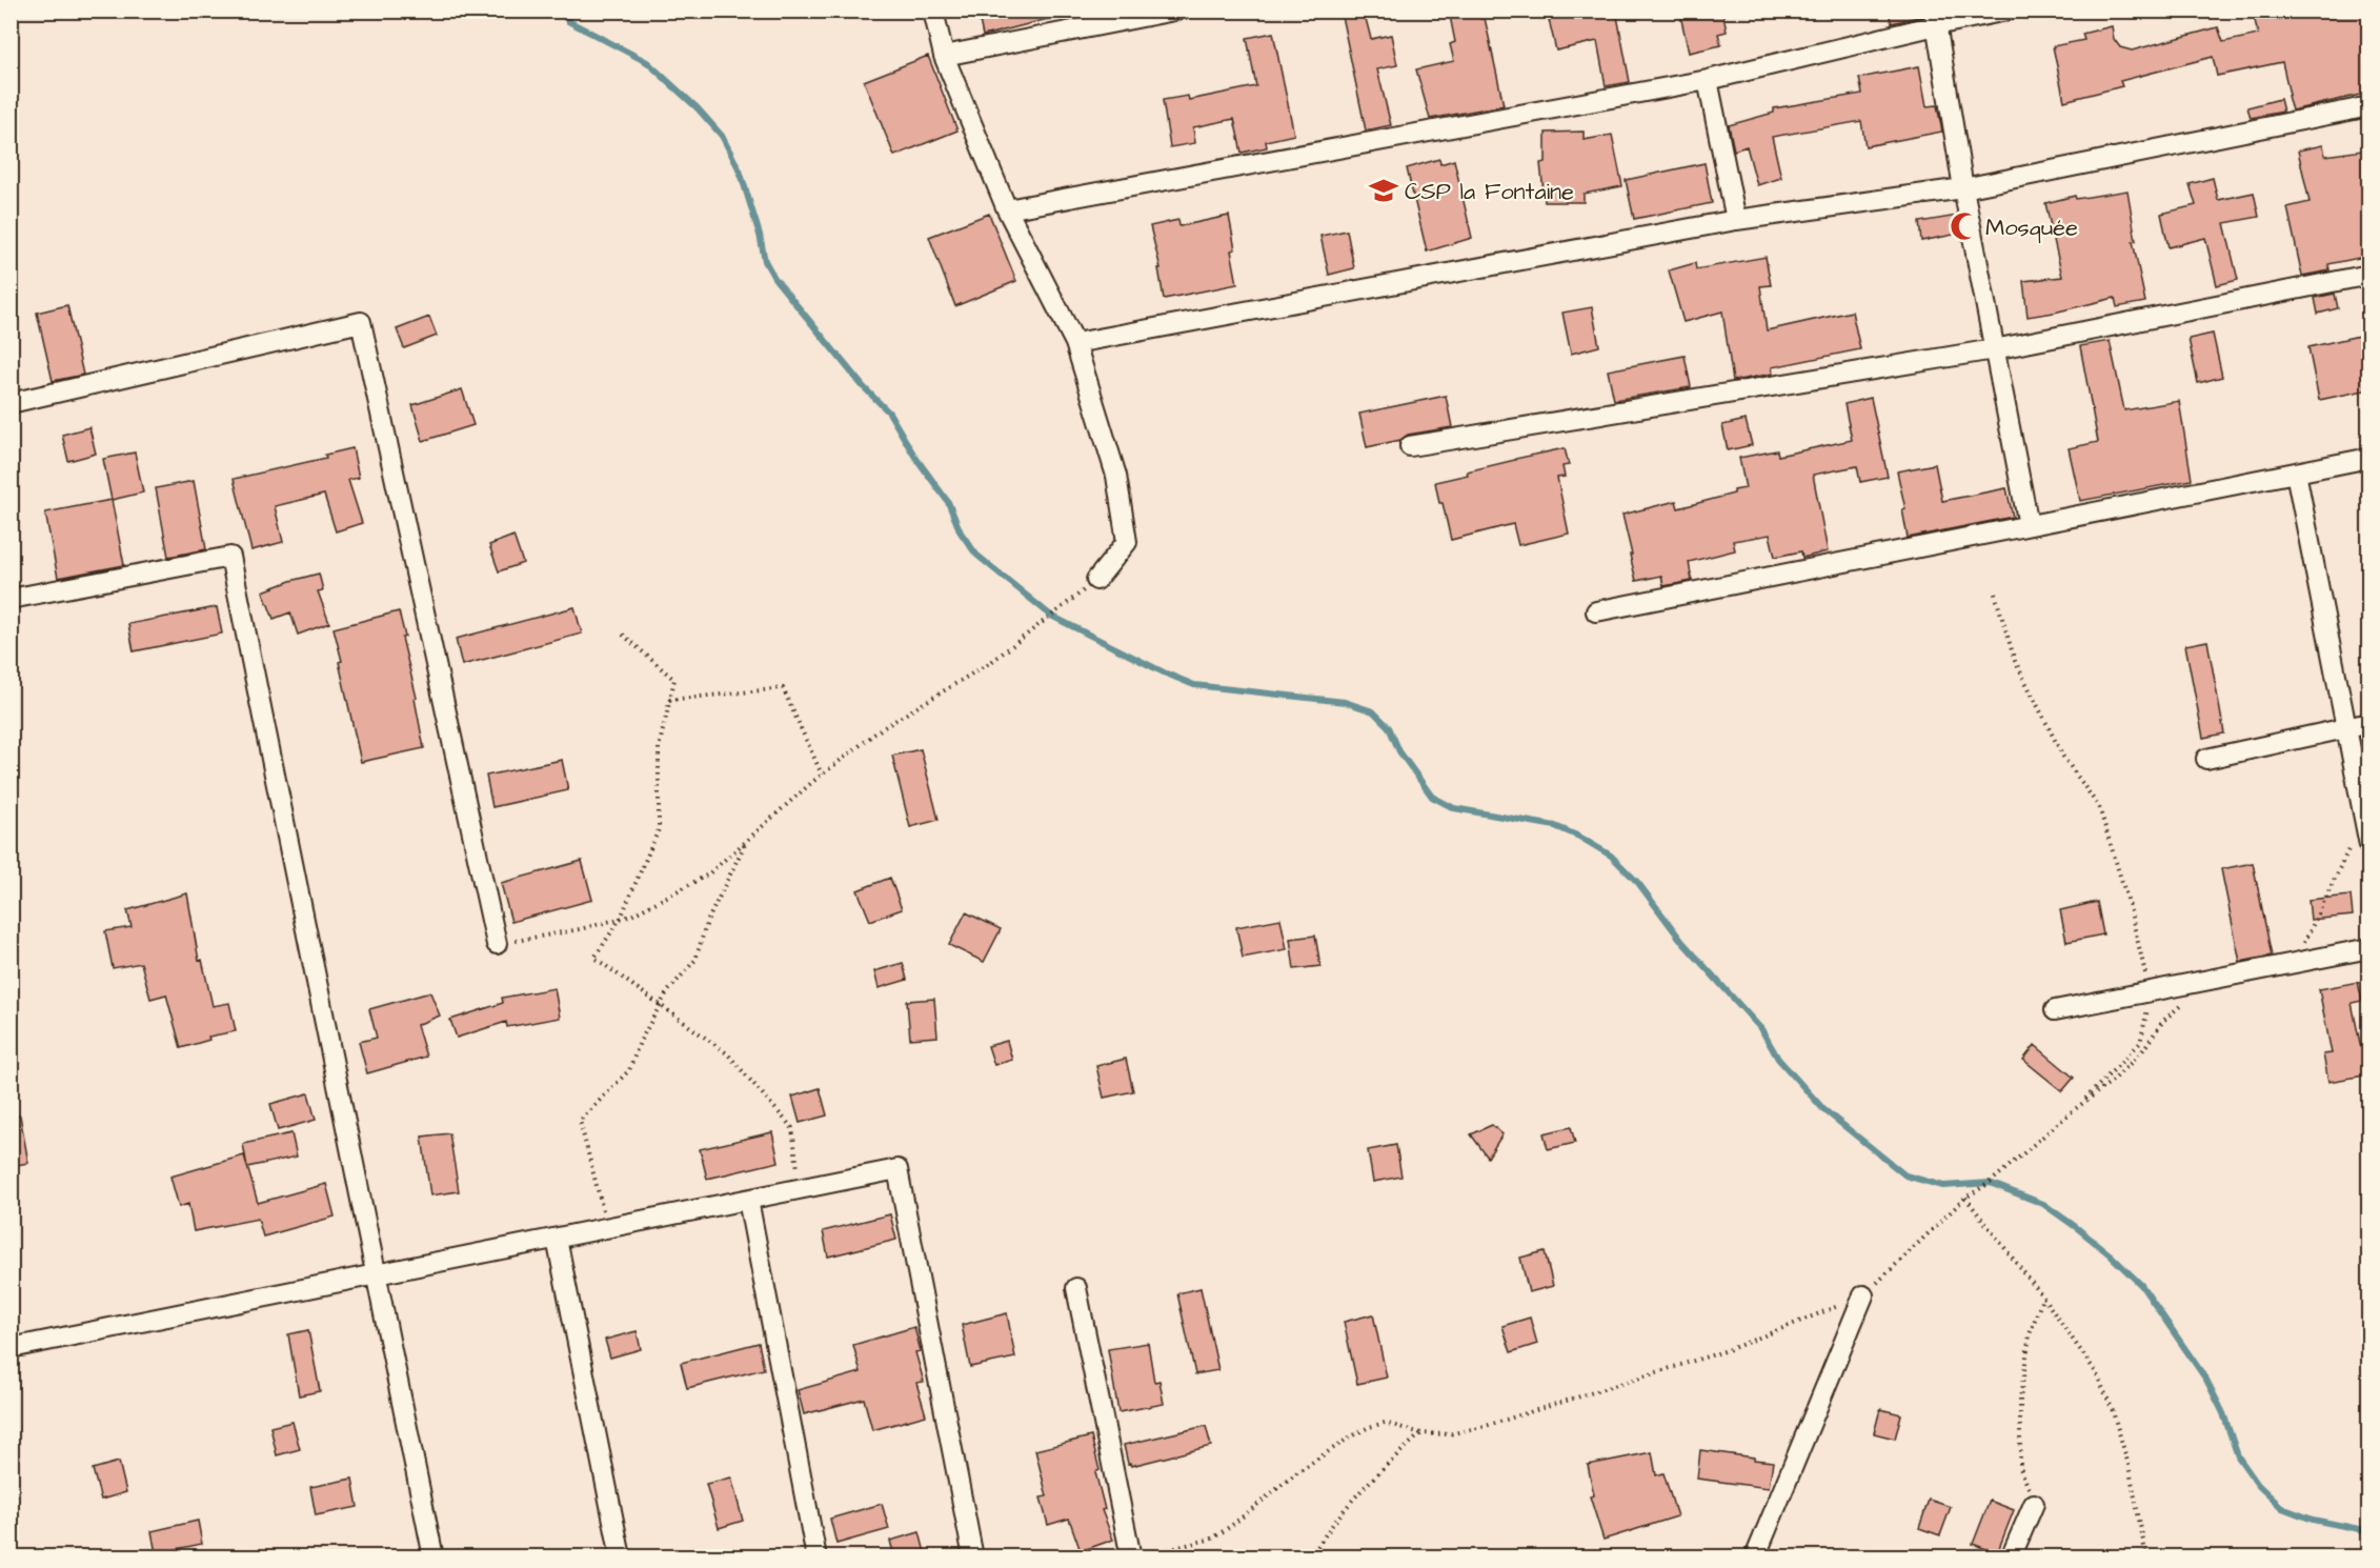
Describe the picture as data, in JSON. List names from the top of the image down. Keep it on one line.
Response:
{"places":{"school or university":["CSP la Fontaine"],"mosque":["Mosquée"]}}
